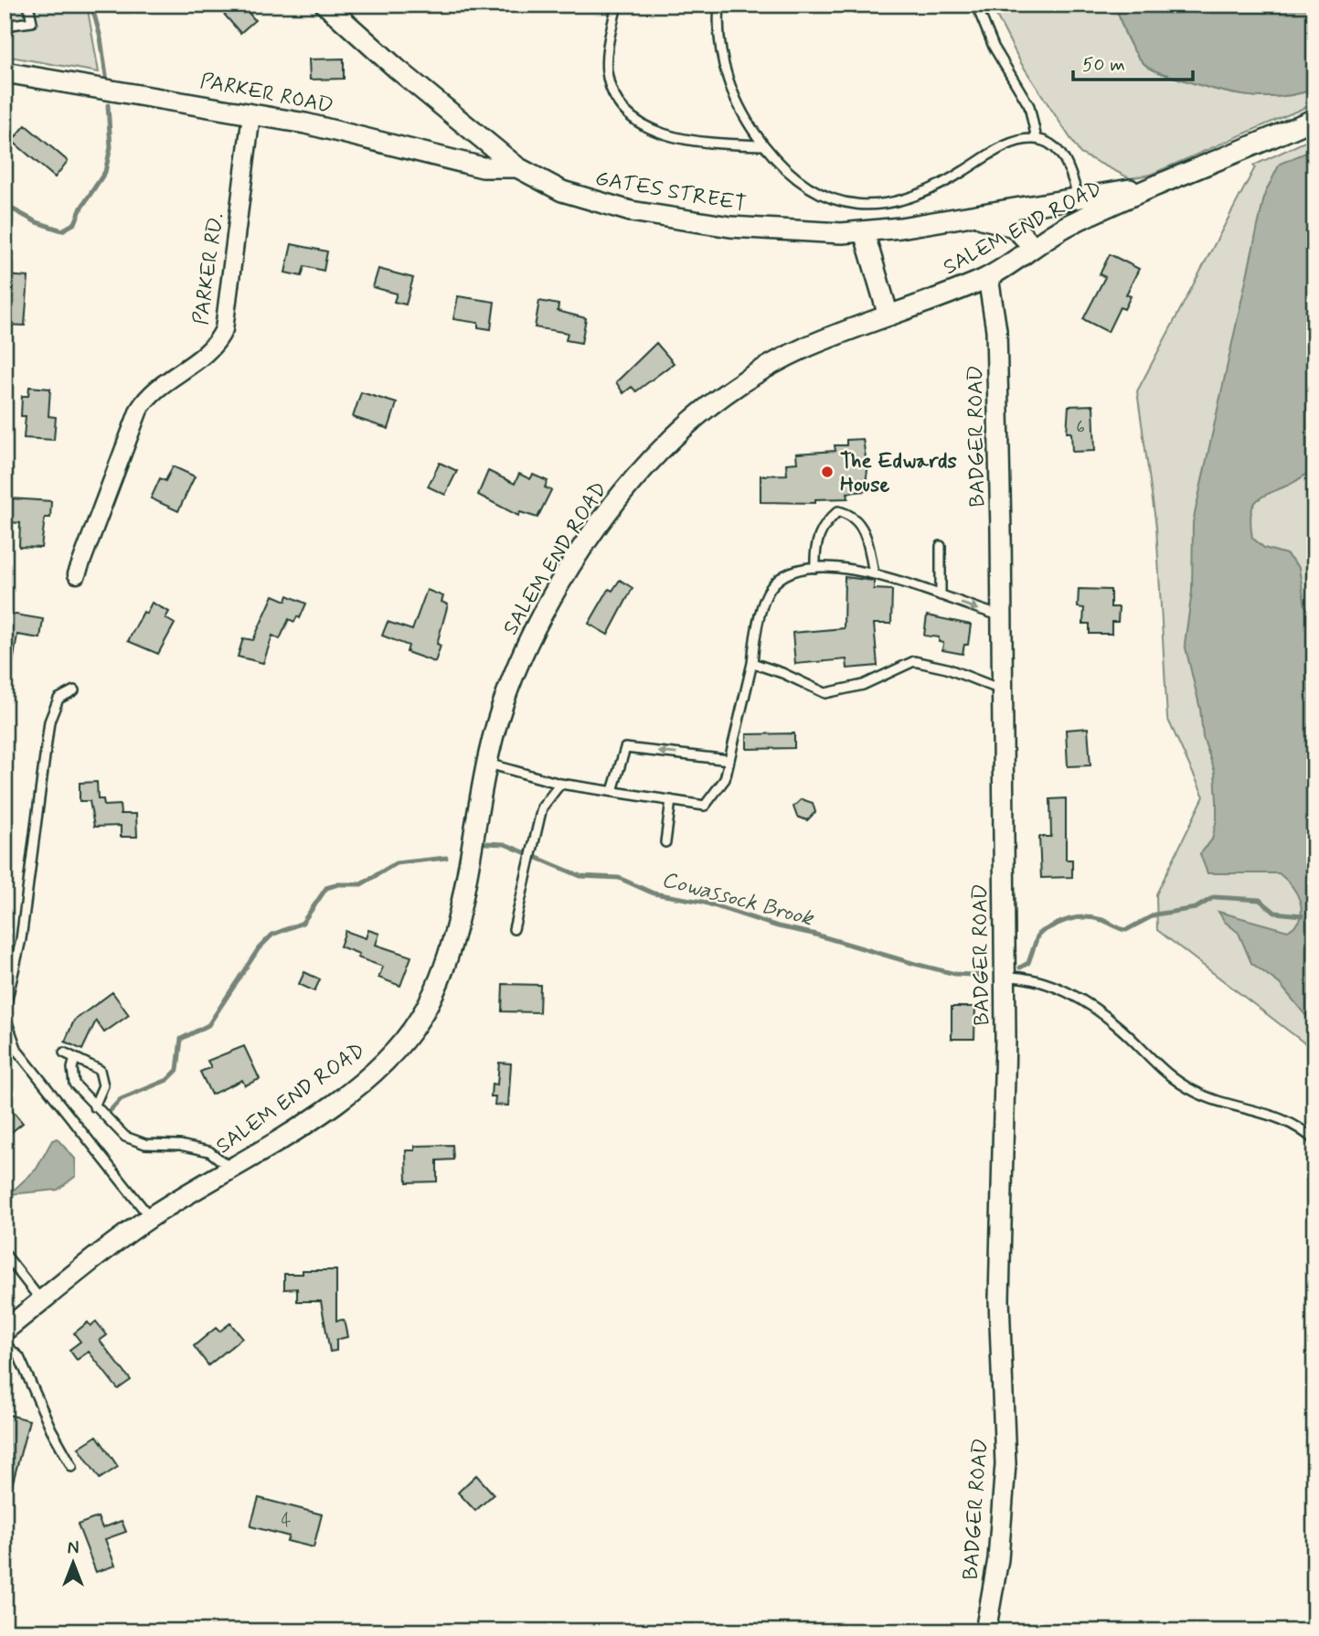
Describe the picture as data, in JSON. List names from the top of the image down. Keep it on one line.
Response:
{"streets":{"street":["PARKER ROAD","GATES STREET","SALEM END ROAD","PARKER RD.","BADGER ROAD"]},"crossings":[["PARKER ROAD","GATES STREET"],["PARKER ROAD","PARKER RD."],["GATES STREET","SALEM END ROAD"],["SALEM END ROAD","BADGER ROAD"]],"water":["Cowassock Brook"],"places":["The Edwards House"],"house_numbers":["6","4"],"scale_bar":"50 m","north":"top"}
